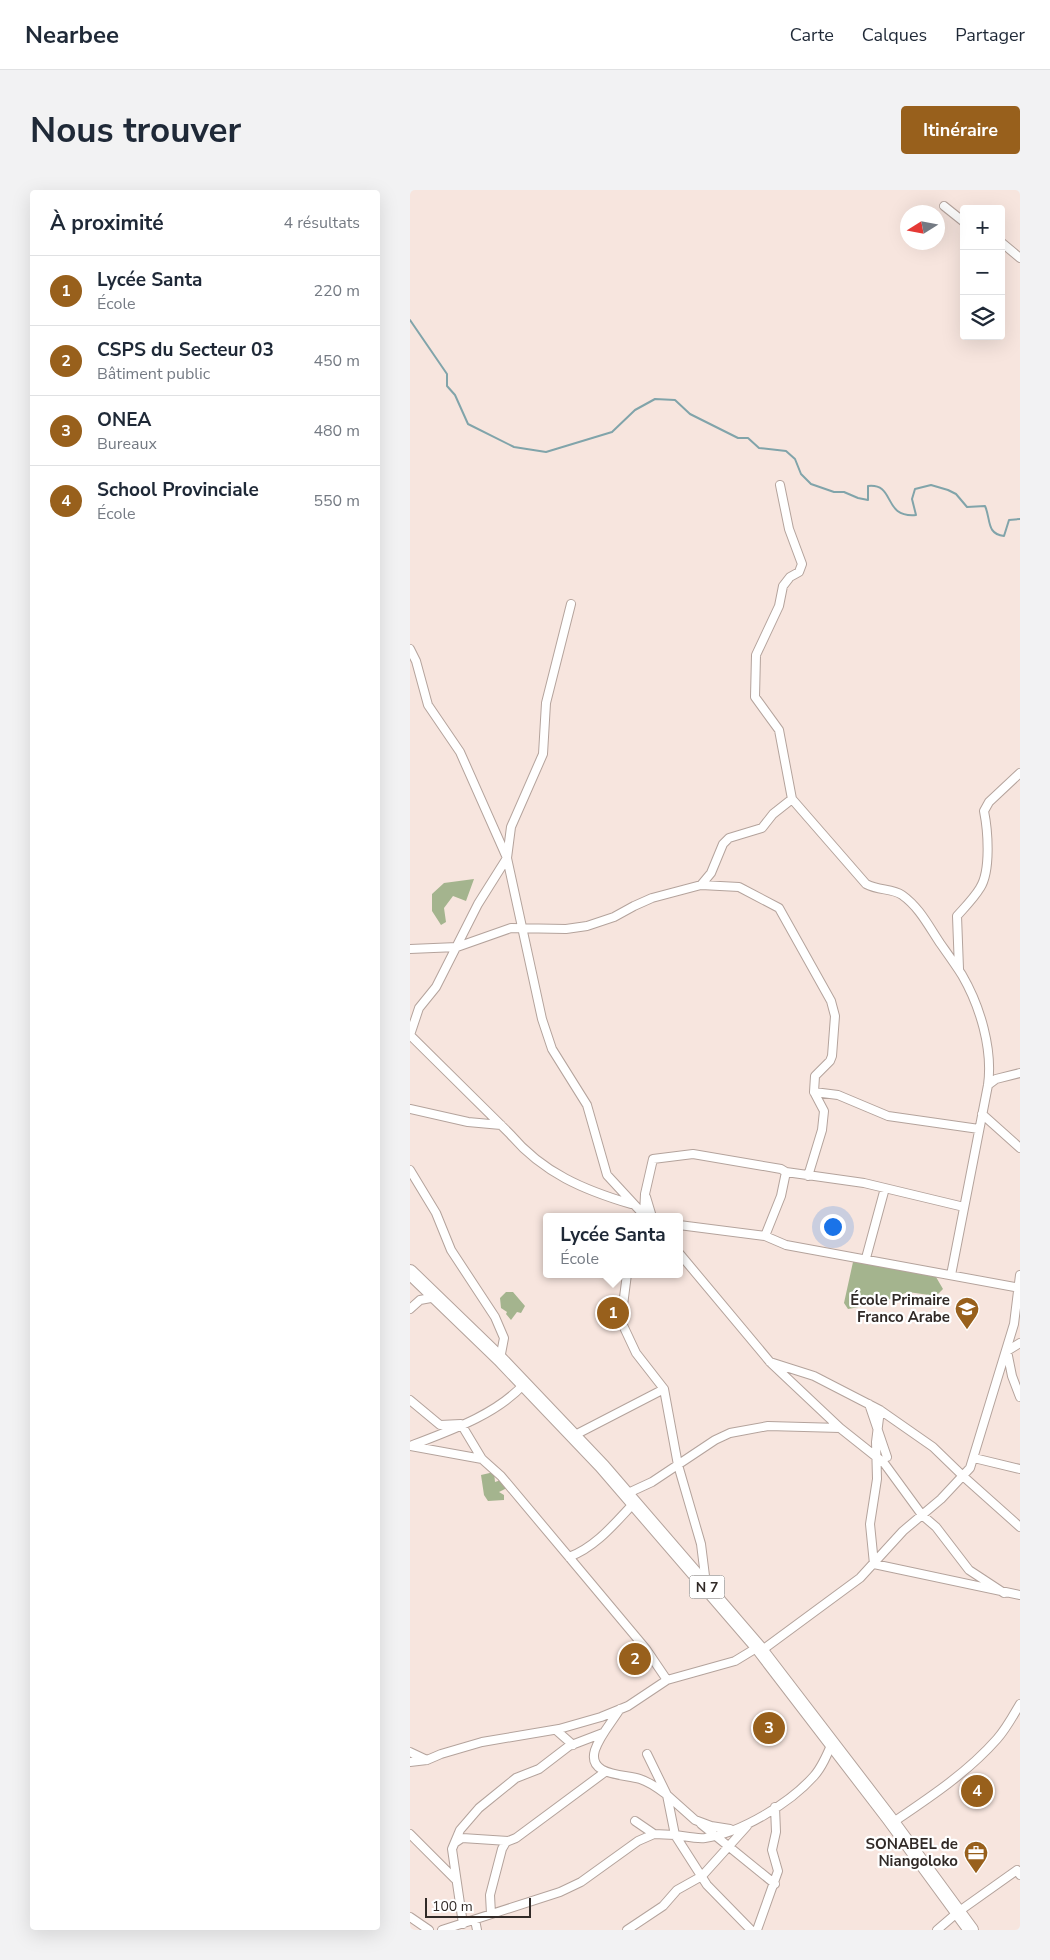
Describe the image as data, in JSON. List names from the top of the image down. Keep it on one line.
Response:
{"streets":{"highway":["N 7"]},"places":{"school or university":["École Primaire Franco Arabe"],"office":["SONABEL de Niangoloko"]},"scale_bar":"100 m","north":"left","page":{"header":"Nearbee","nav":["Carte","Calques","Partager"],"buttons":"Itinéraire","title":"Nous trouver","heading":["À proximité","4 résultats"],"map_buttons":["+","−"],"list":[{"mark":"1","name":"Lycée Santa","note":"École","value":"220 m"},{"mark":"2","name":"CSPS du Secteur 03","note":"Bâtiment public","value":"450 m"},{"mark":"3","name":"ONEA","note":"Bureaux","value":"480 m"},{"mark":"4","name":"School Provinciale","note":"École","value":"550 m"}],"popup":["Lycée Santa","École"],"pins":["1","2","3","4"],"scale":"100 m"}}
